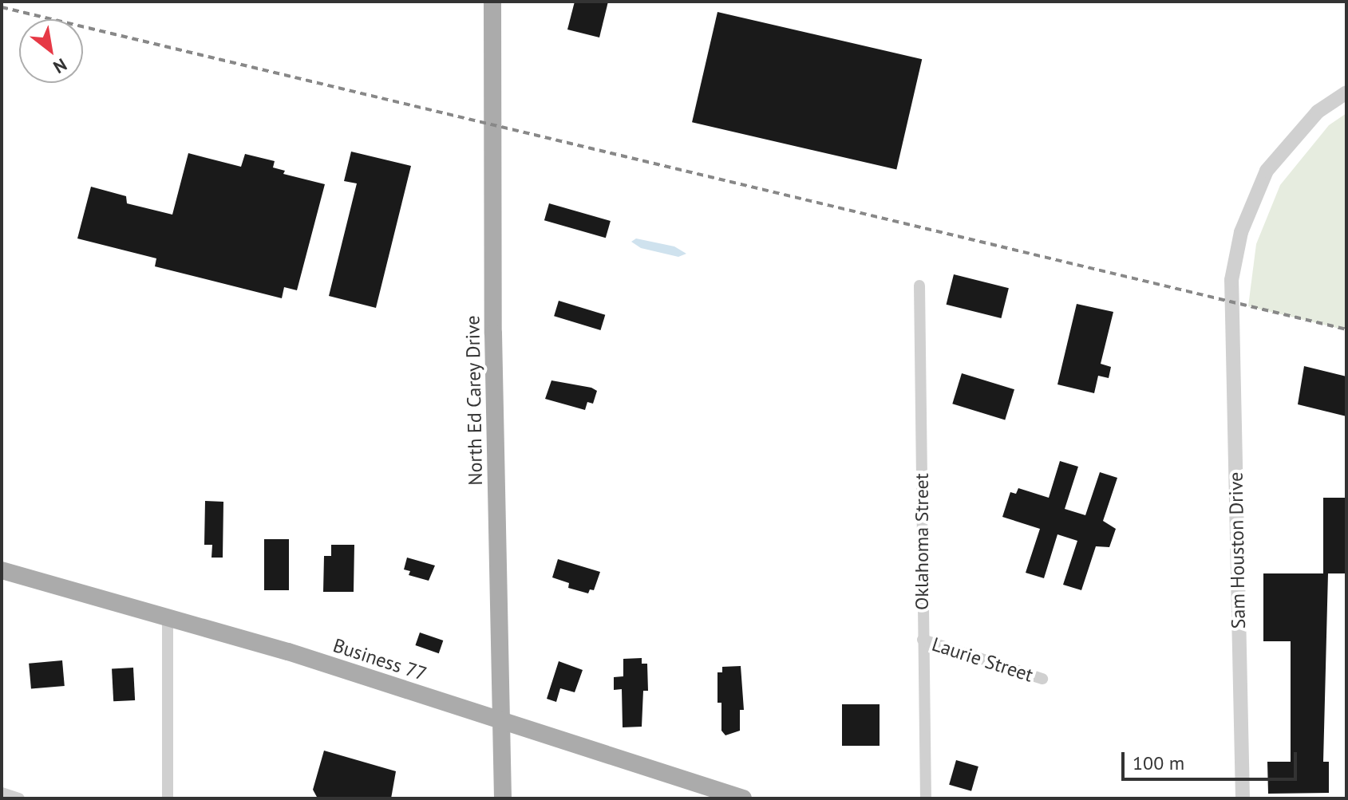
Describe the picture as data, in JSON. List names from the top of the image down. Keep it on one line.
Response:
{"streets":{"main road":["North Ed Carey Drive","Business 77"],"street":["Oklahoma Street","Sam Houston Drive","Laurie Street"]},"crossings":[["North Ed Carey Drive","Business 77"],["Oklahoma Street","Laurie Street"]],"scale_bar":"100 m","north":"bottom right"}
